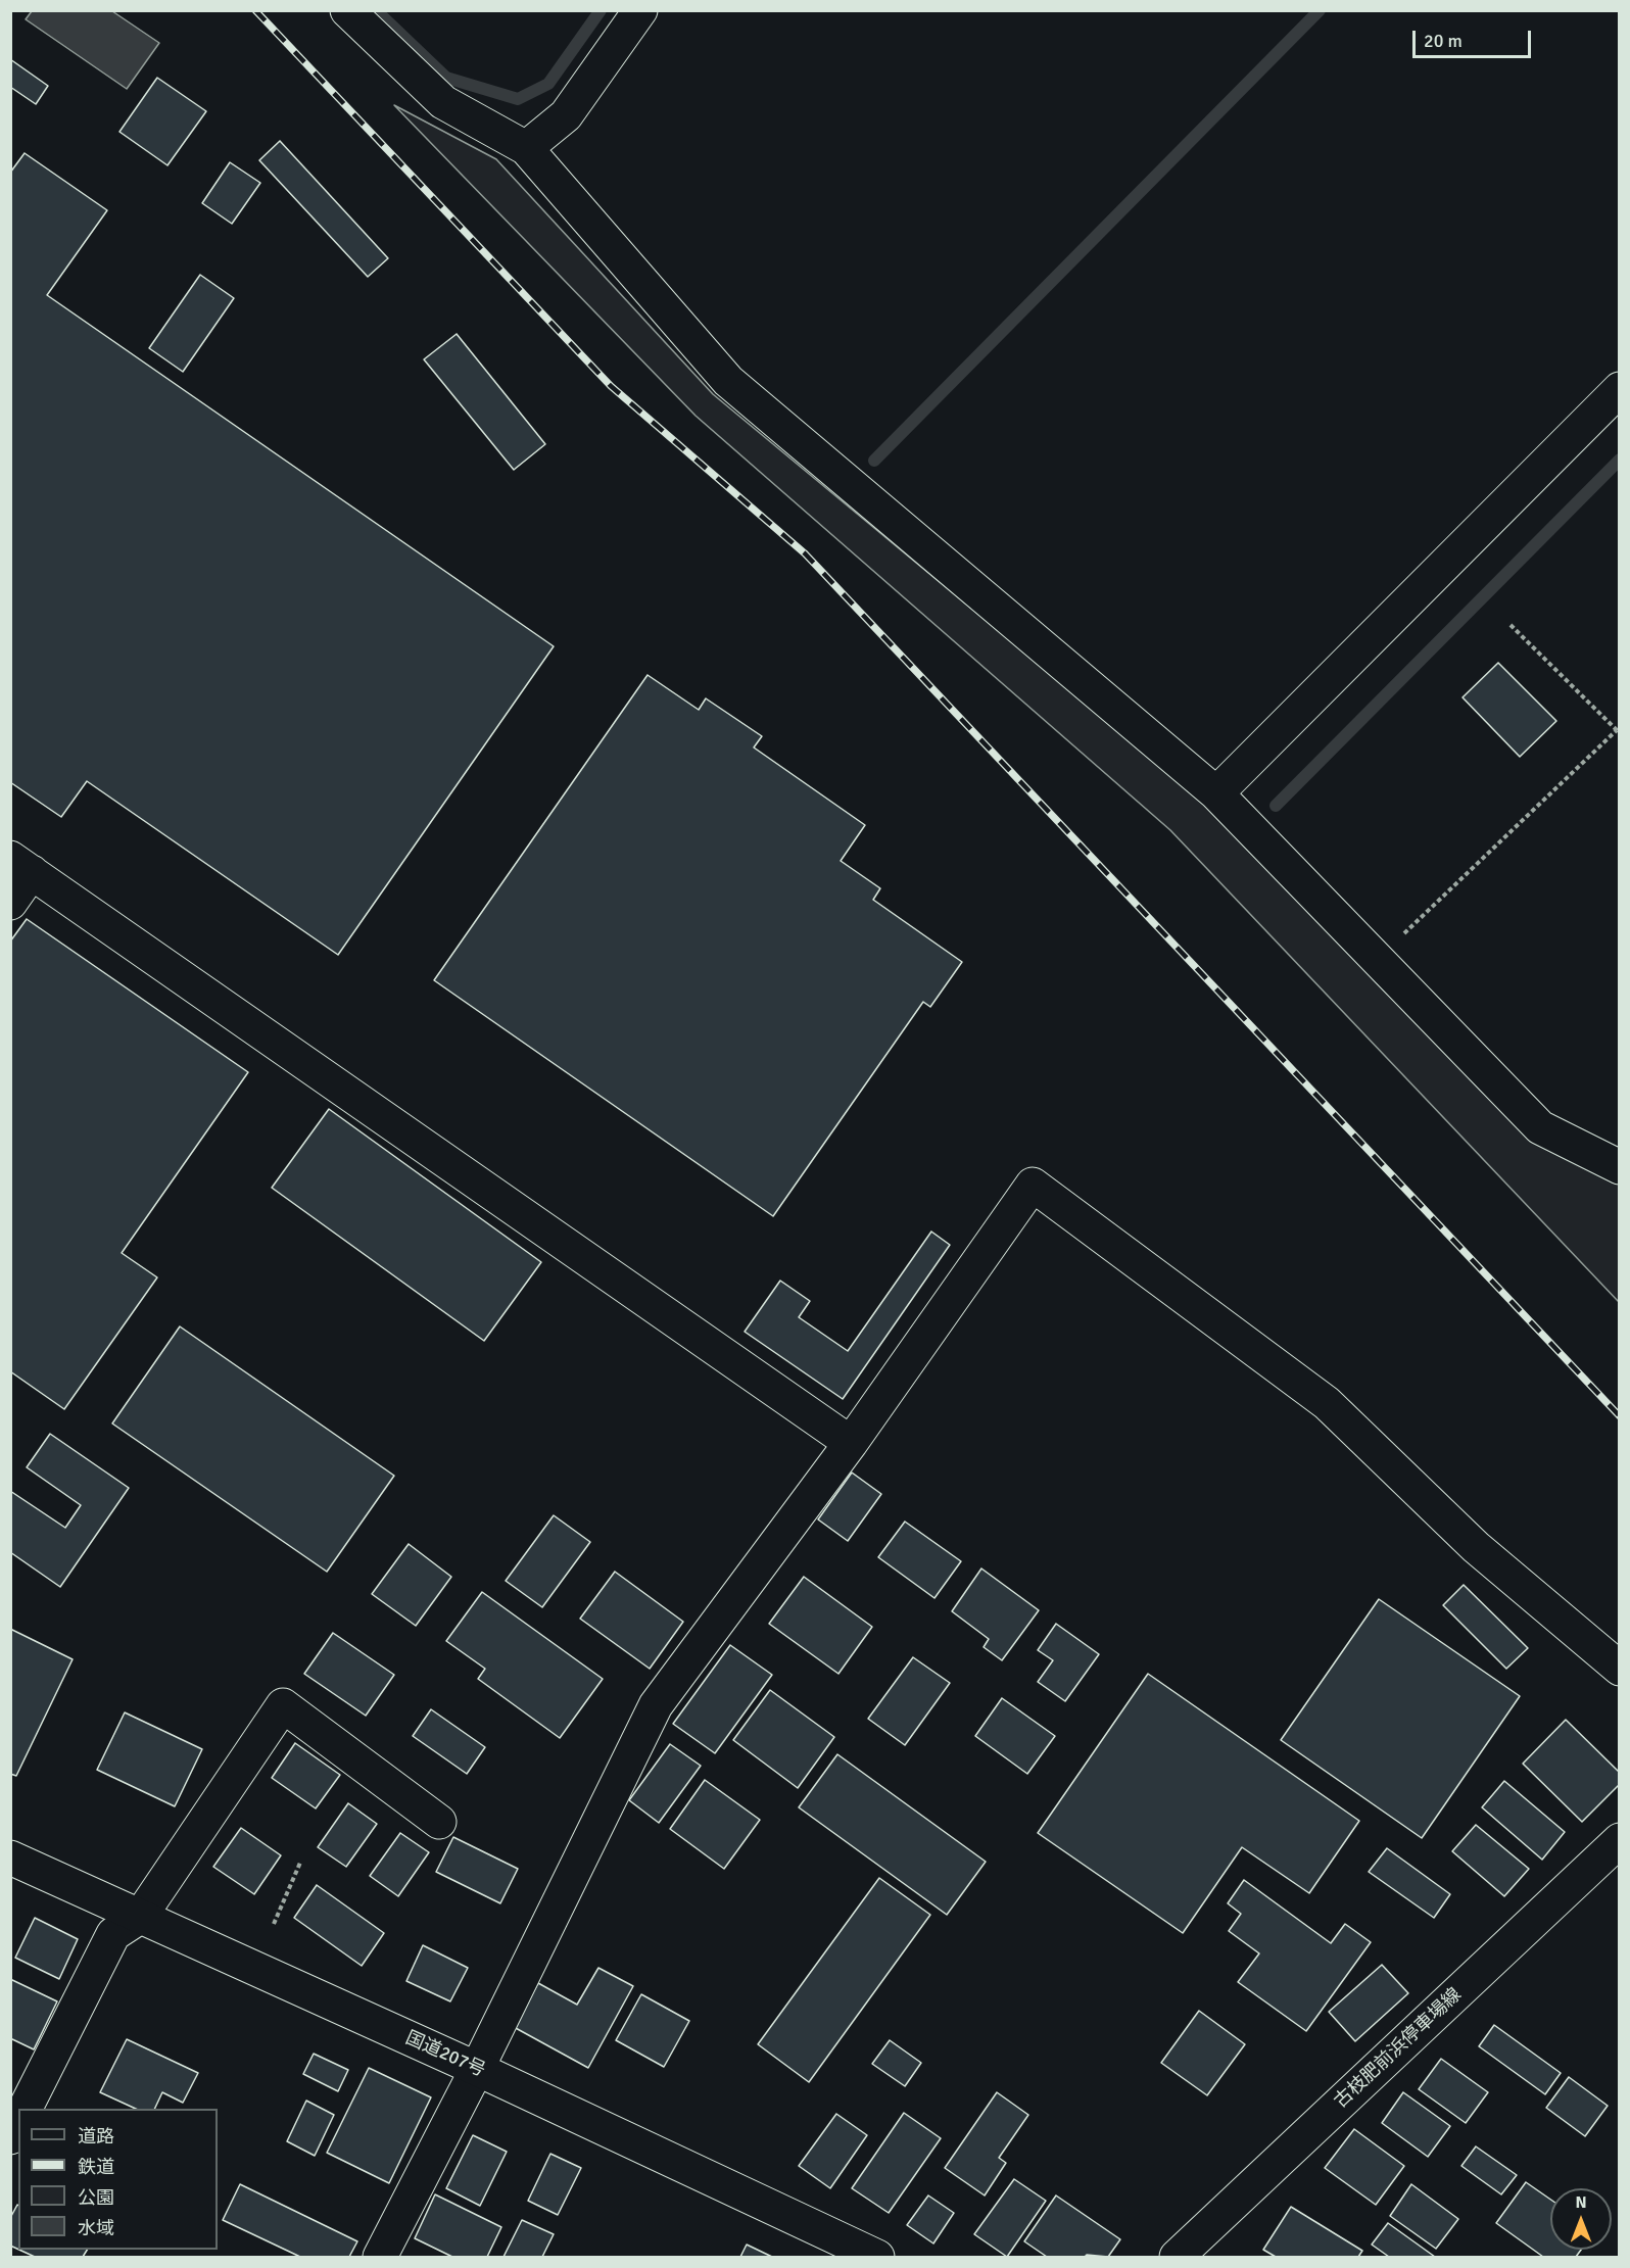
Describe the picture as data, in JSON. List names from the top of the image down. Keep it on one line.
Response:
{"streets":{"main road":["古枝肥前浜停車場線","国道207号"]},"legend":["道路","鉄道","公園","水域"],"scale_bar":"20 m","north":"top"}
